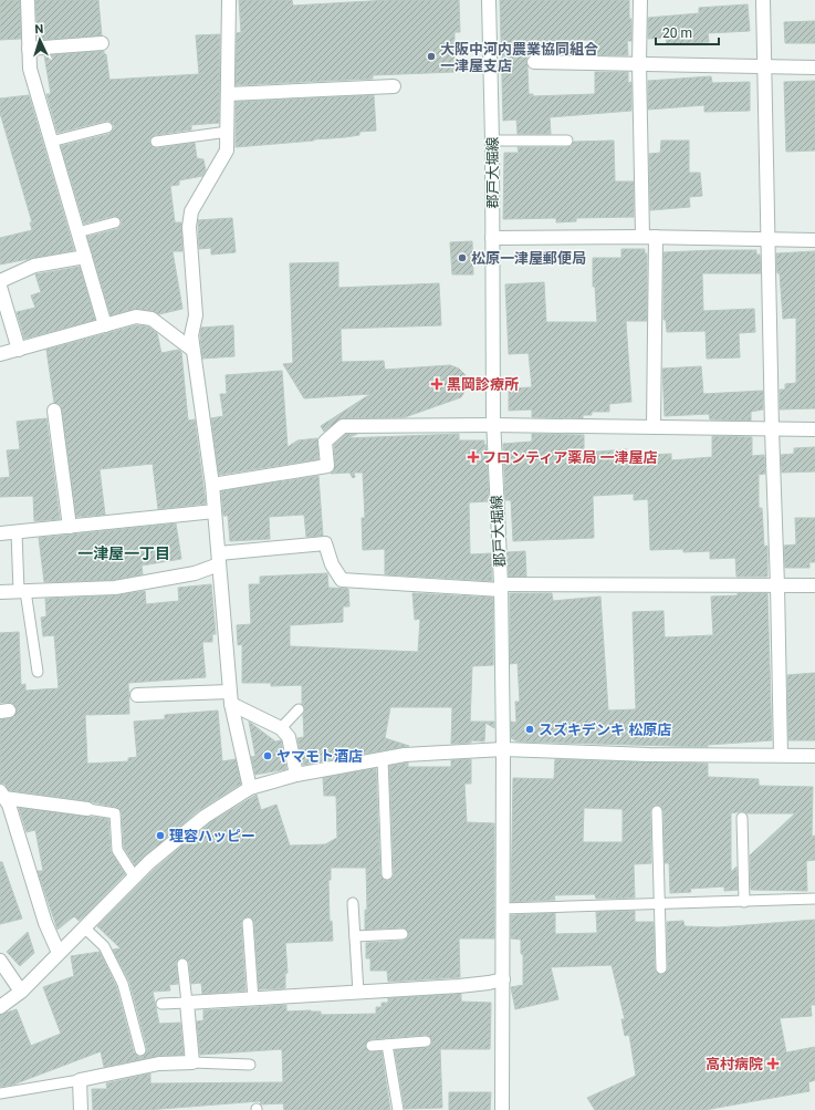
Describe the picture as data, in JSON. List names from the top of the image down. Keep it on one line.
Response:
{"streets":{"street":["郡戸大堀線"]},"districts":["一津屋一丁目"],"places":{"other":["大阪中河内農業協同組合 一津屋支店","松原一津屋郵便局","スズキデンキ 松原店","ヤマモト酒店","理容ハッピー"],"health":["黒岡診療所","フロンティア薬局 一津屋店","高村病院"]},"scale_bar":"20 m","north":"top"}
